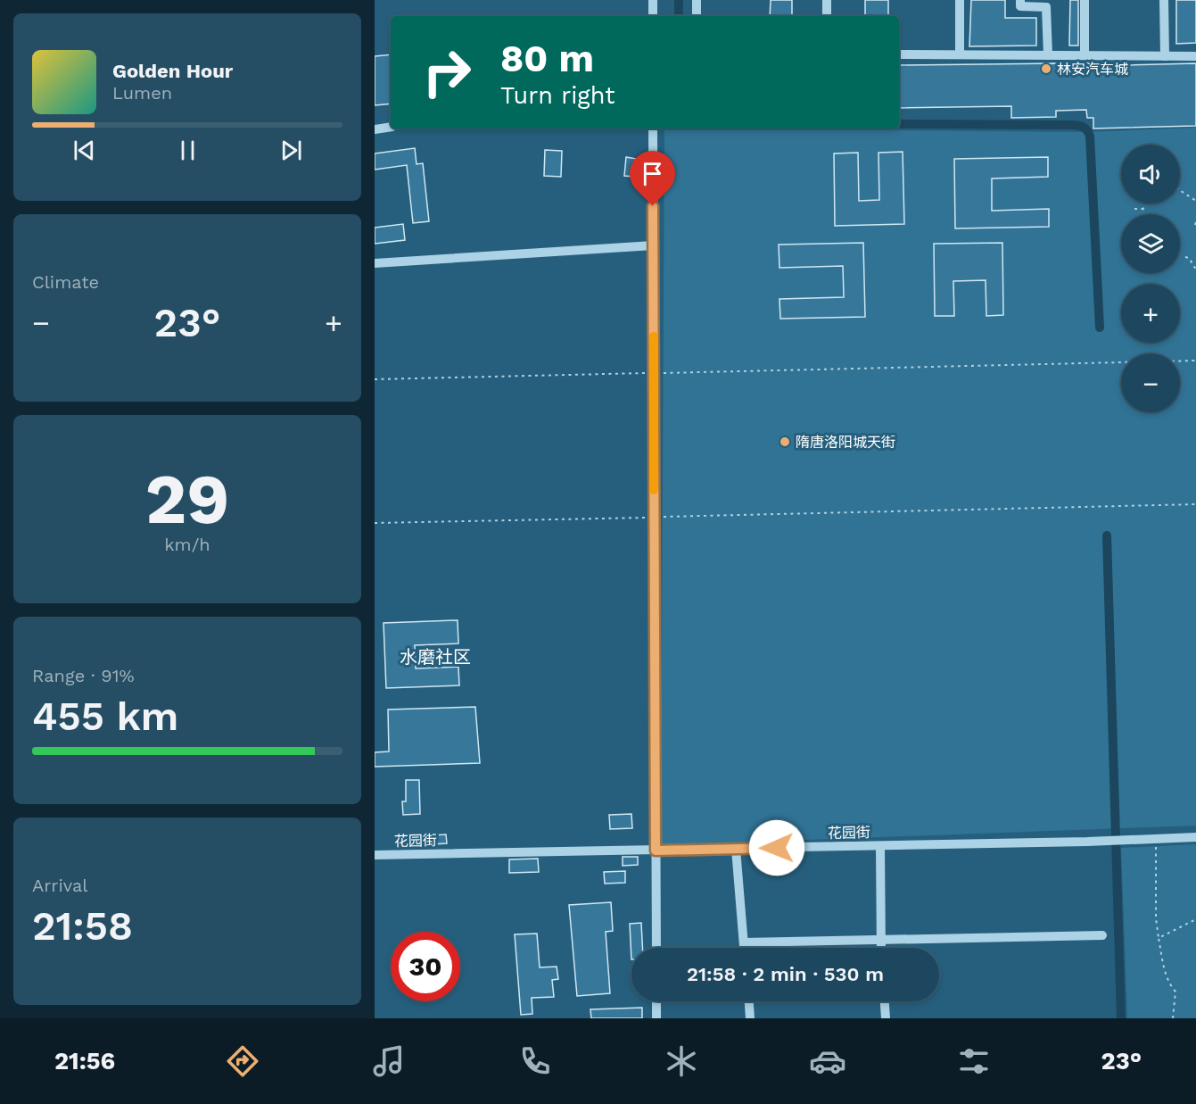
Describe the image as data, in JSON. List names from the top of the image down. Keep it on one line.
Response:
{"streets":{"street":["花园街"]},"districts":["水磨社区"],"places":["林安汽车城","隋唐洛阳城天街"],"page":{"turn":["80 m","Turn right"],"song":["Golden Hour","Lumen"],"map_buttons":["+","−"],"tile":["Climate",["29","km/h"],["Range · 91%","455 km"],["Arrival","21:58"]],"heat":["−","23°","+"],"limit":"30","trip":"21:58 · 2 min · 530 m","tabs":["21:56","23°"]}}
